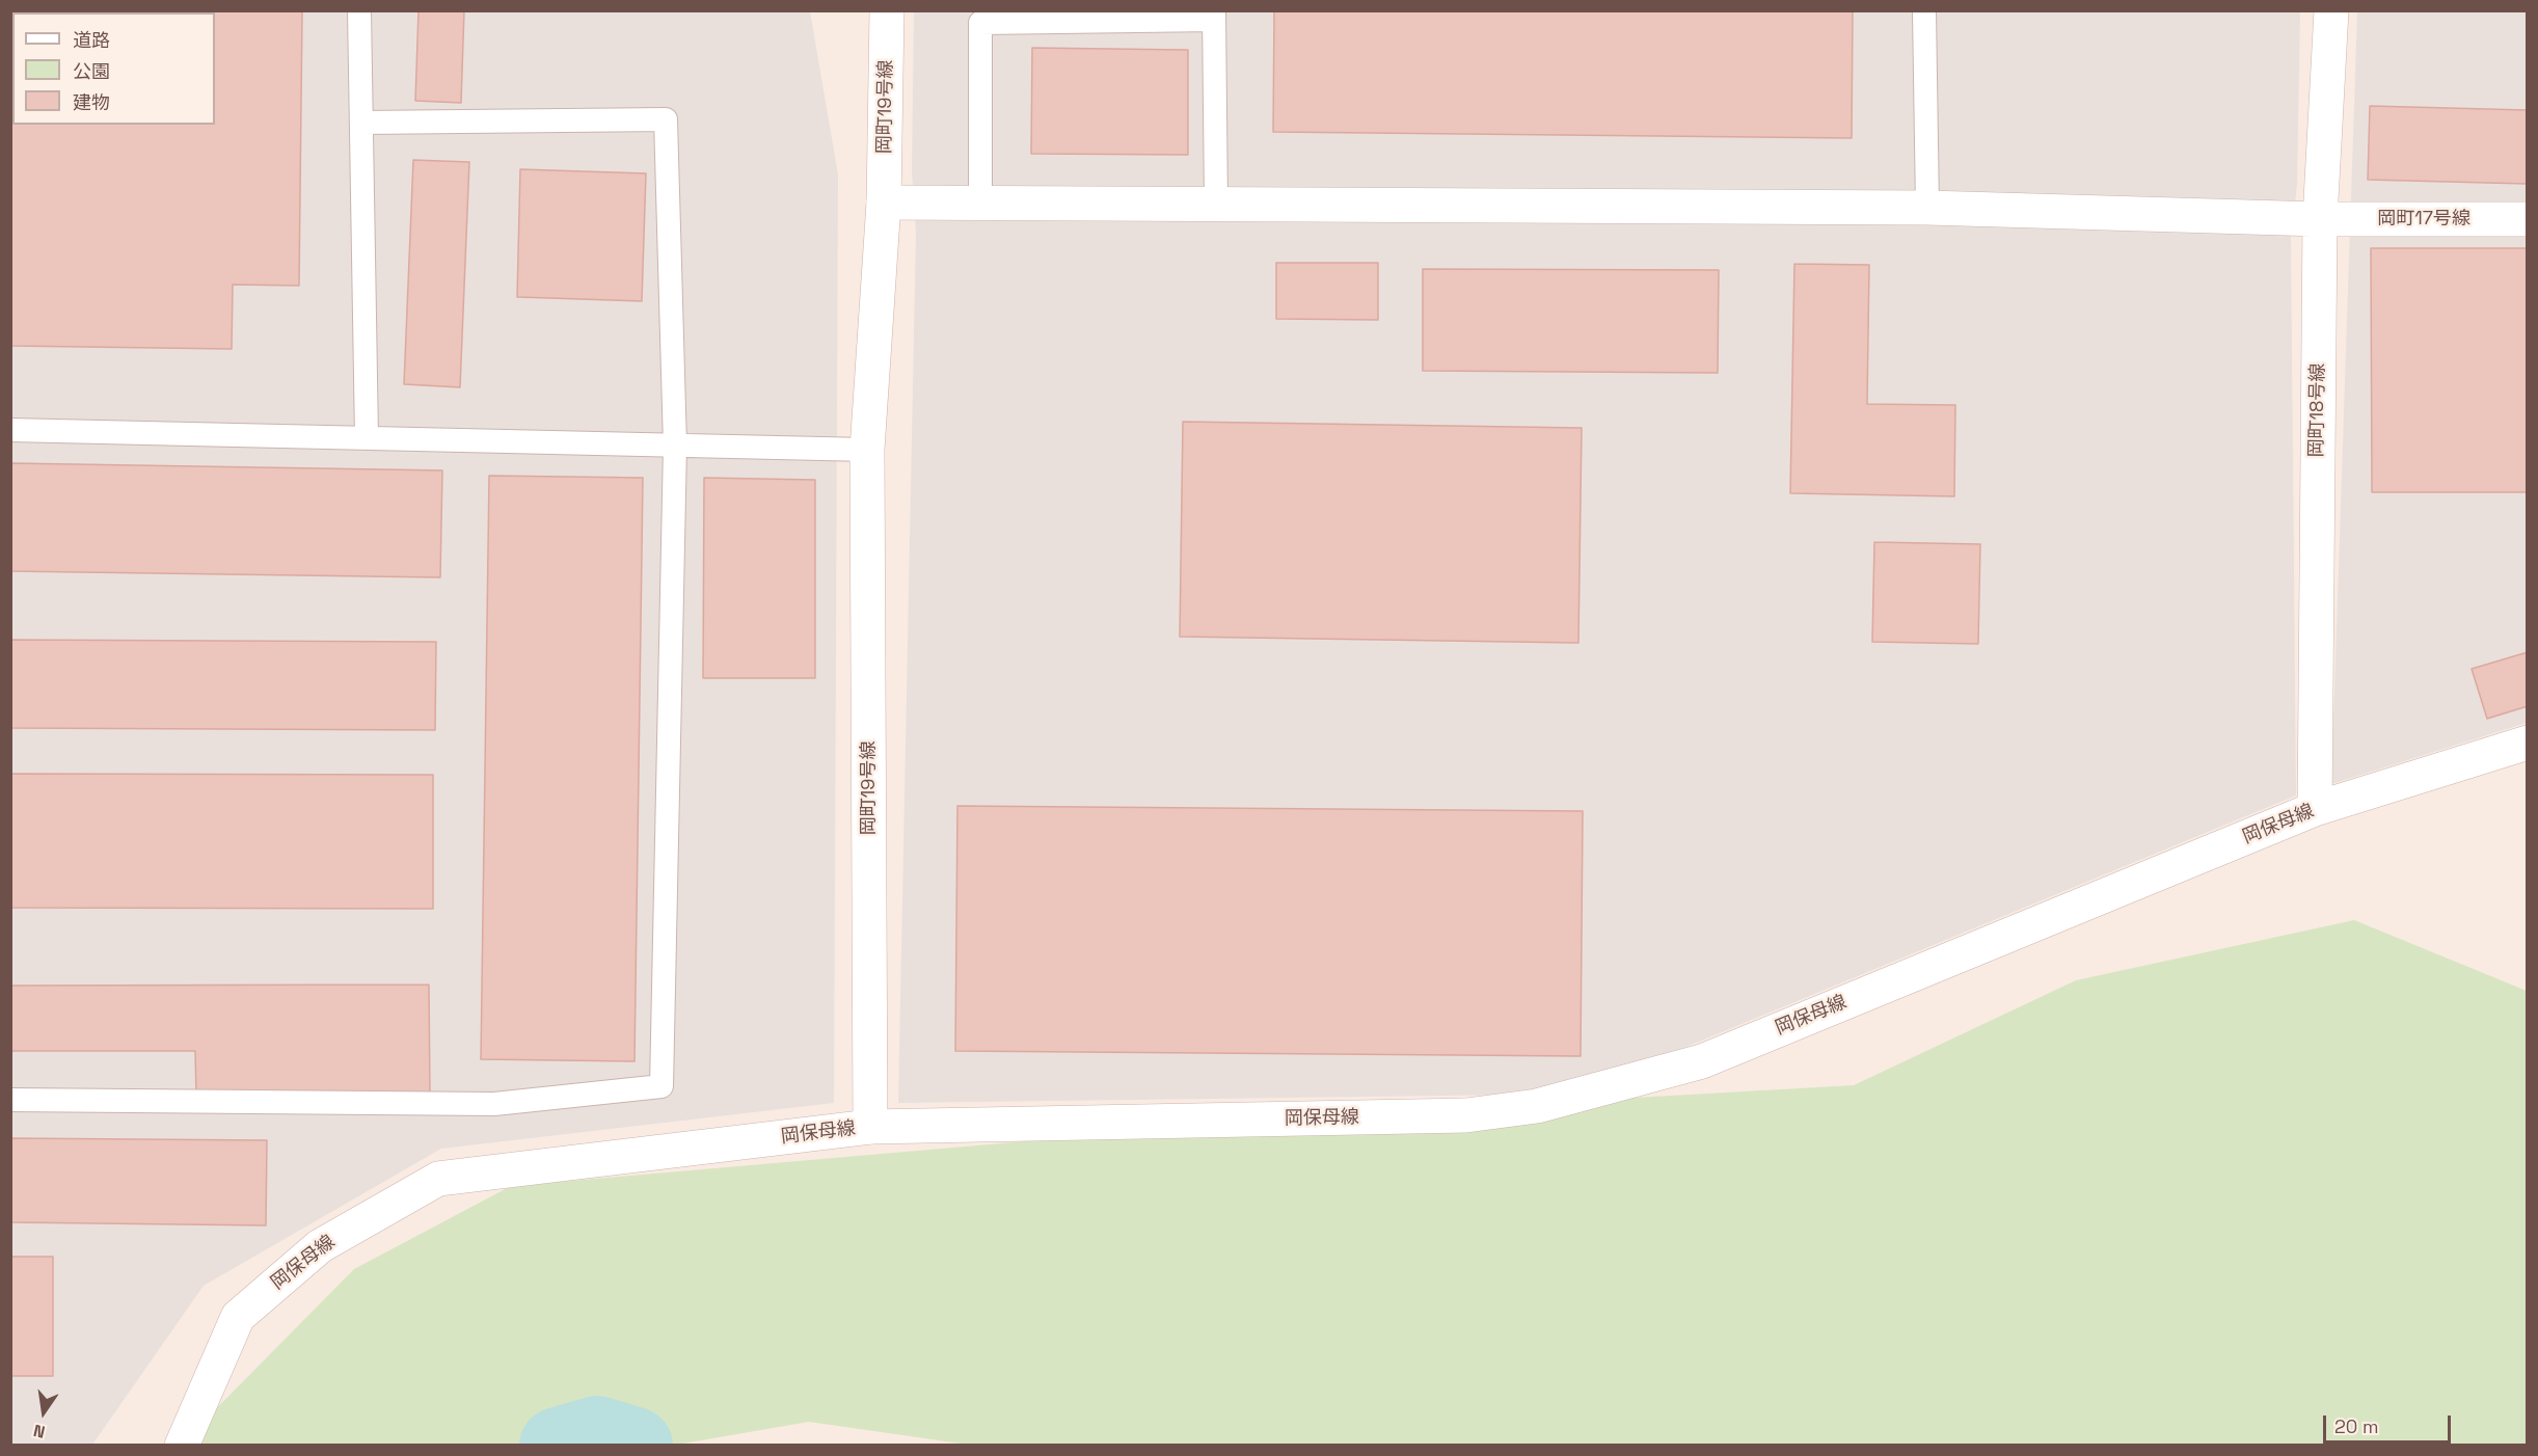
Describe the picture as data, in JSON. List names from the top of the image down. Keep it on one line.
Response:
{"streets":{"street":["岡町19号線","岡町17号線","岡町18号線","岡保母線"]},"crossings":[["岡町19号線","岡町17号線"],["岡町19号線","岡保母線"],["岡町17号線","岡町18号線"],["岡町18号線","岡保母線"]],"legend":["道路","公園","建物"],"scale_bar":"20 m","north":"bottom"}
